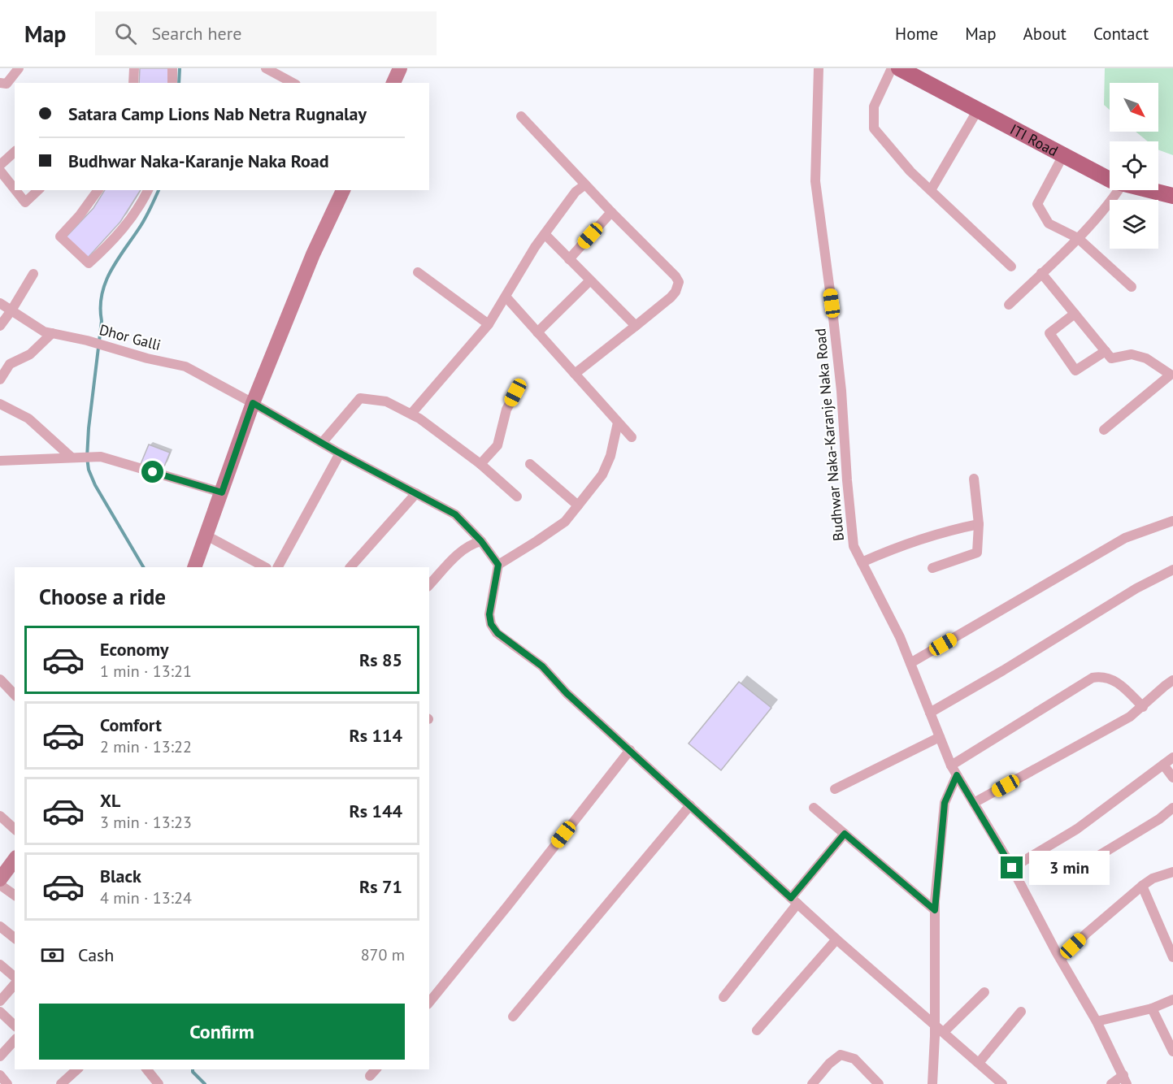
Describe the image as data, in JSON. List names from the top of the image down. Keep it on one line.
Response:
{"streets":{"main road":["ITI Road"],"street":["Dhor Galli","Budhwar Naka-Karanje Naka Road"]},"north":"bottom right","page":{"header":"Map","search":"Search here","nav":["Home","Map","About","Contact"],"banner":["Satara Camp Lions Nab Netra Rugnalay","Budhwar Naka-Karanje Naka Road"],"heading":"Choose a ride","list":[{"name":"Economy","note":"1 min · 13:21","value":"Rs 85"},{"name":"Comfort","note":"2 min · 13:22","value":"Rs 114"},{"name":"XL","note":"3 min · 13:23","value":"Rs 144"},{"name":"Black","note":"4 min · 13:24","value":"Rs 71"}],"bubble":"3 min","pay":["Cash","870 m"],"buttons":"Confirm"}}
